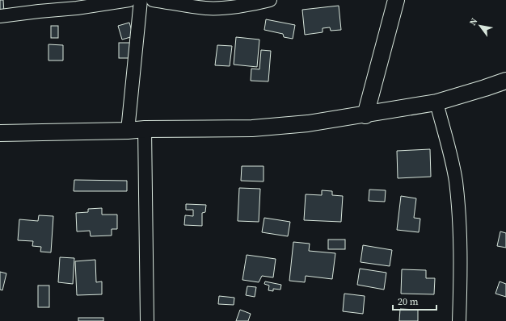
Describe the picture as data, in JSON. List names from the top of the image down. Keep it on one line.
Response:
{"scale_bar":"20 m","north":"top left"}
